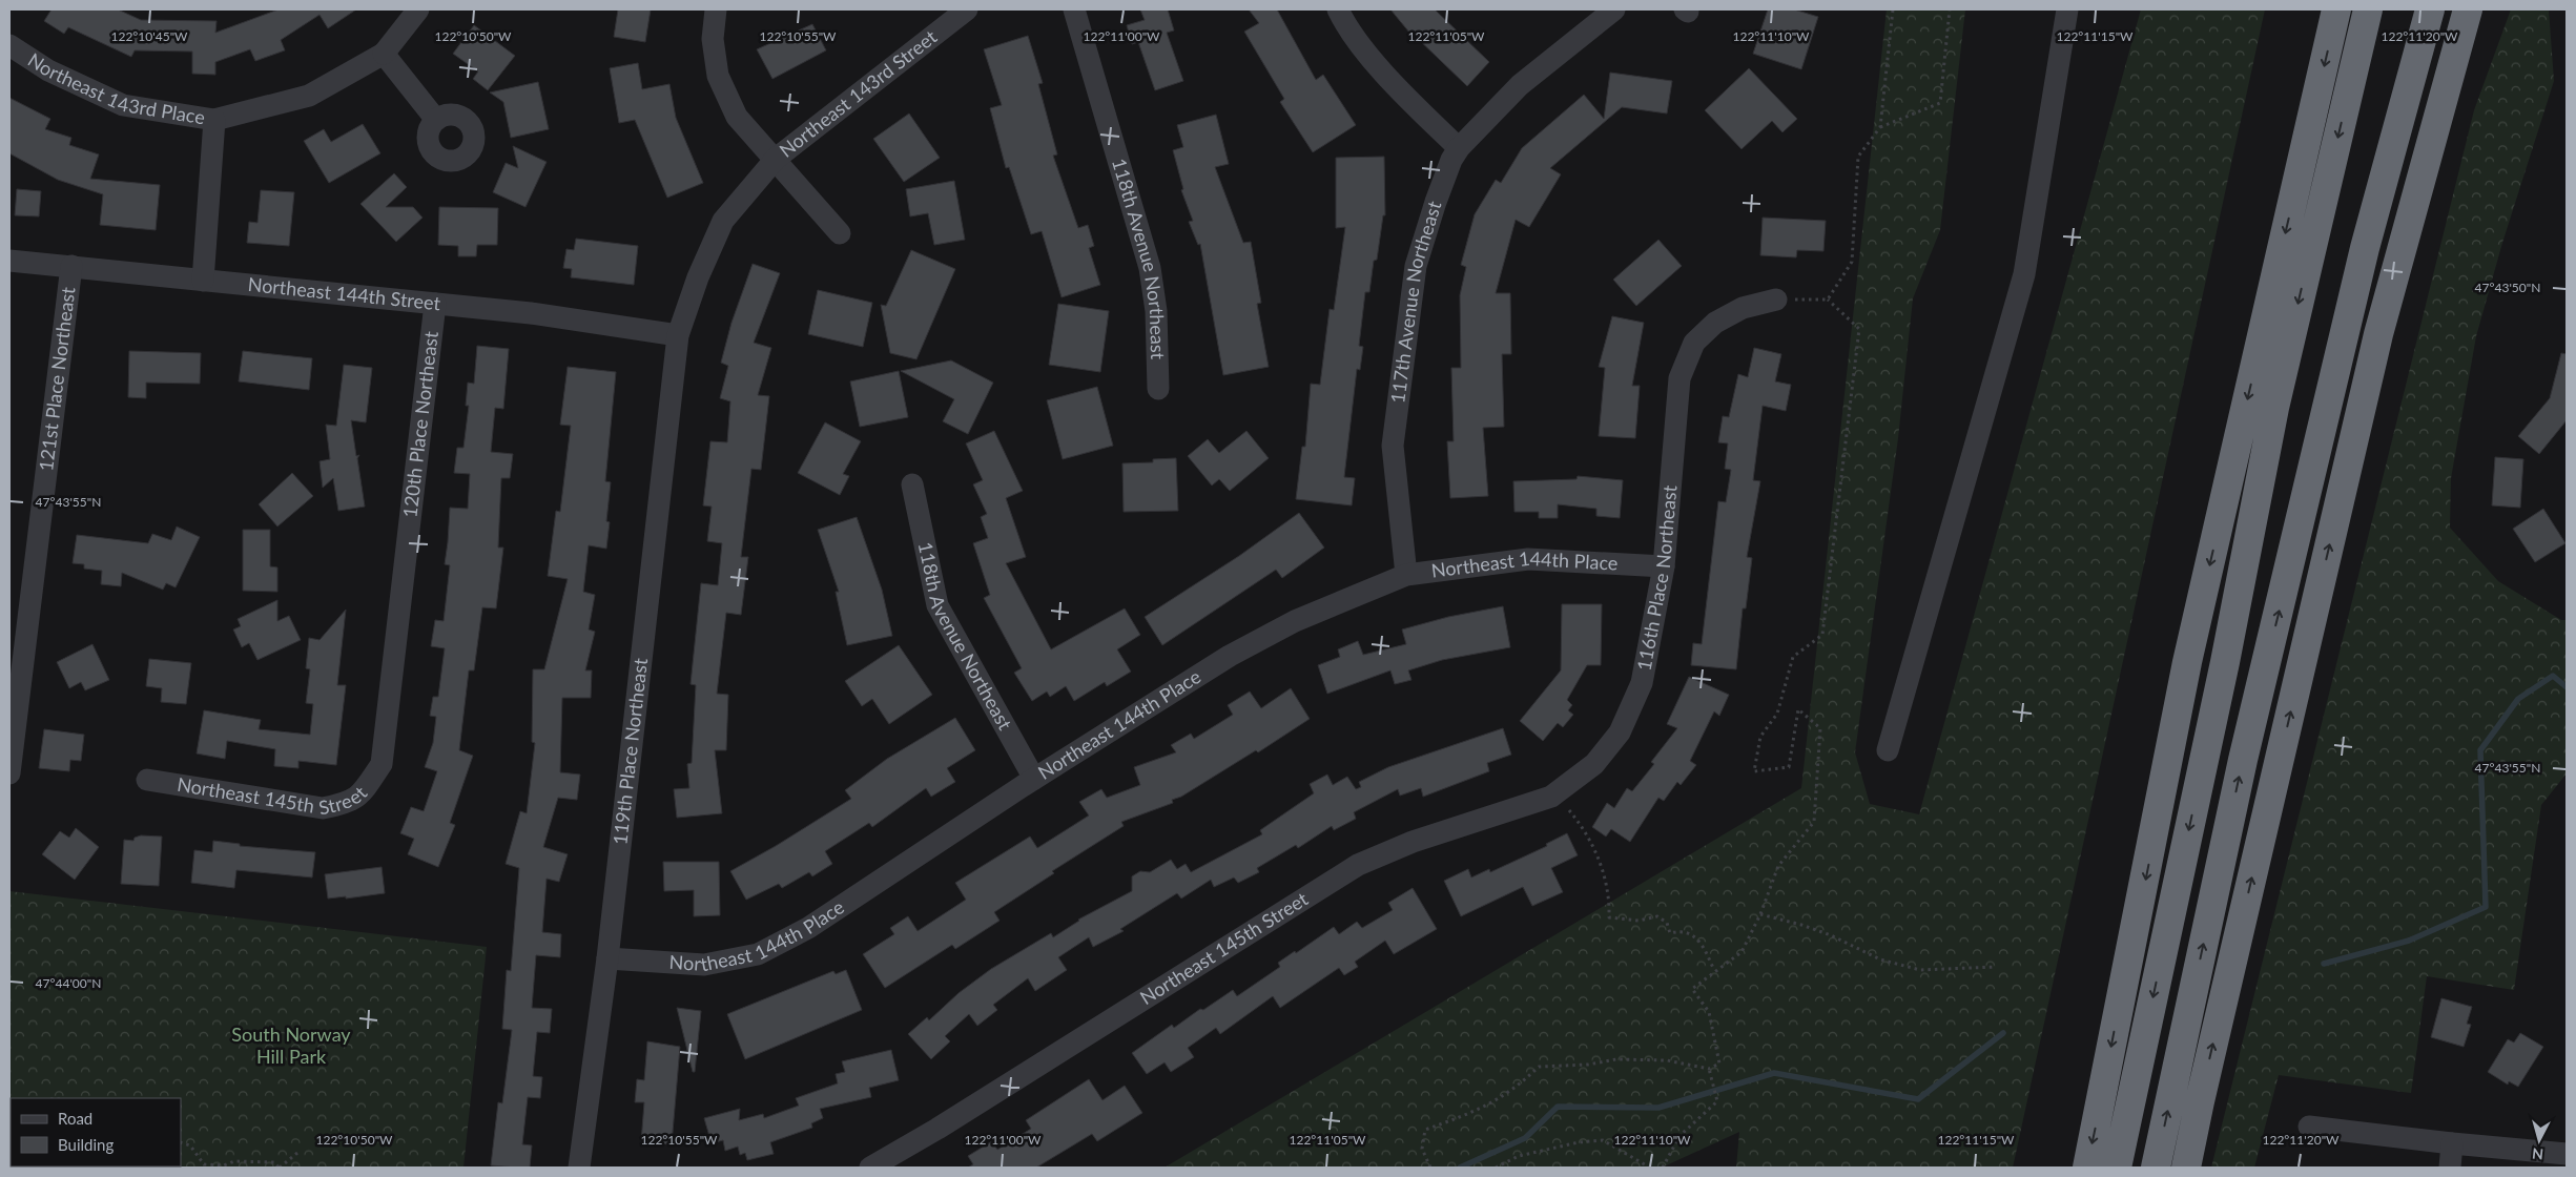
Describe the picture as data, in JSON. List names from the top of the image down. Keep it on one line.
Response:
{"streets":{"street":["Northeast 143rd Place","Northeast 143rd Street","118th Avenue Northeast","Northeast 144th Street","117th Avenue Northeast","121st Place Northeast","120th Place Northeast","Northeast 144th Place","116th Place Northeast","119th Place Northeast","Northeast 145th Street"]},"crossings":[["Northeast 143rd Street","Northeast 144th Street"],["Northeast 143rd Street","119th Place Northeast"],["118th Avenue Northeast","Northeast 144th Place"],["Northeast 144th Street","121st Place Northeast"],["Northeast 144th Street","120th Place Northeast"],["Northeast 144th Street","119th Place Northeast"],["117th Avenue Northeast","Northeast 144th Place"],["120th Place Northeast","Northeast 145th Street"],["Northeast 144th Place","116th Place Northeast"],["Northeast 144th Place","119th Place Northeast"],["116th Place Northeast","Northeast 145th Street"]],"parks":["South Norway Hill Park"],"legend":["Road","Building"],"north":"bottom","coordinates":["122°10'45\"W","122°10'50\"W","122°10'55\"W","122°11'00\"W","122°11'05\"W","122°11'10\"W","122°11'15\"W","122°11'20\"W","47°43'50\"N","47°43'55\"N","47°44'00\"N"]}
